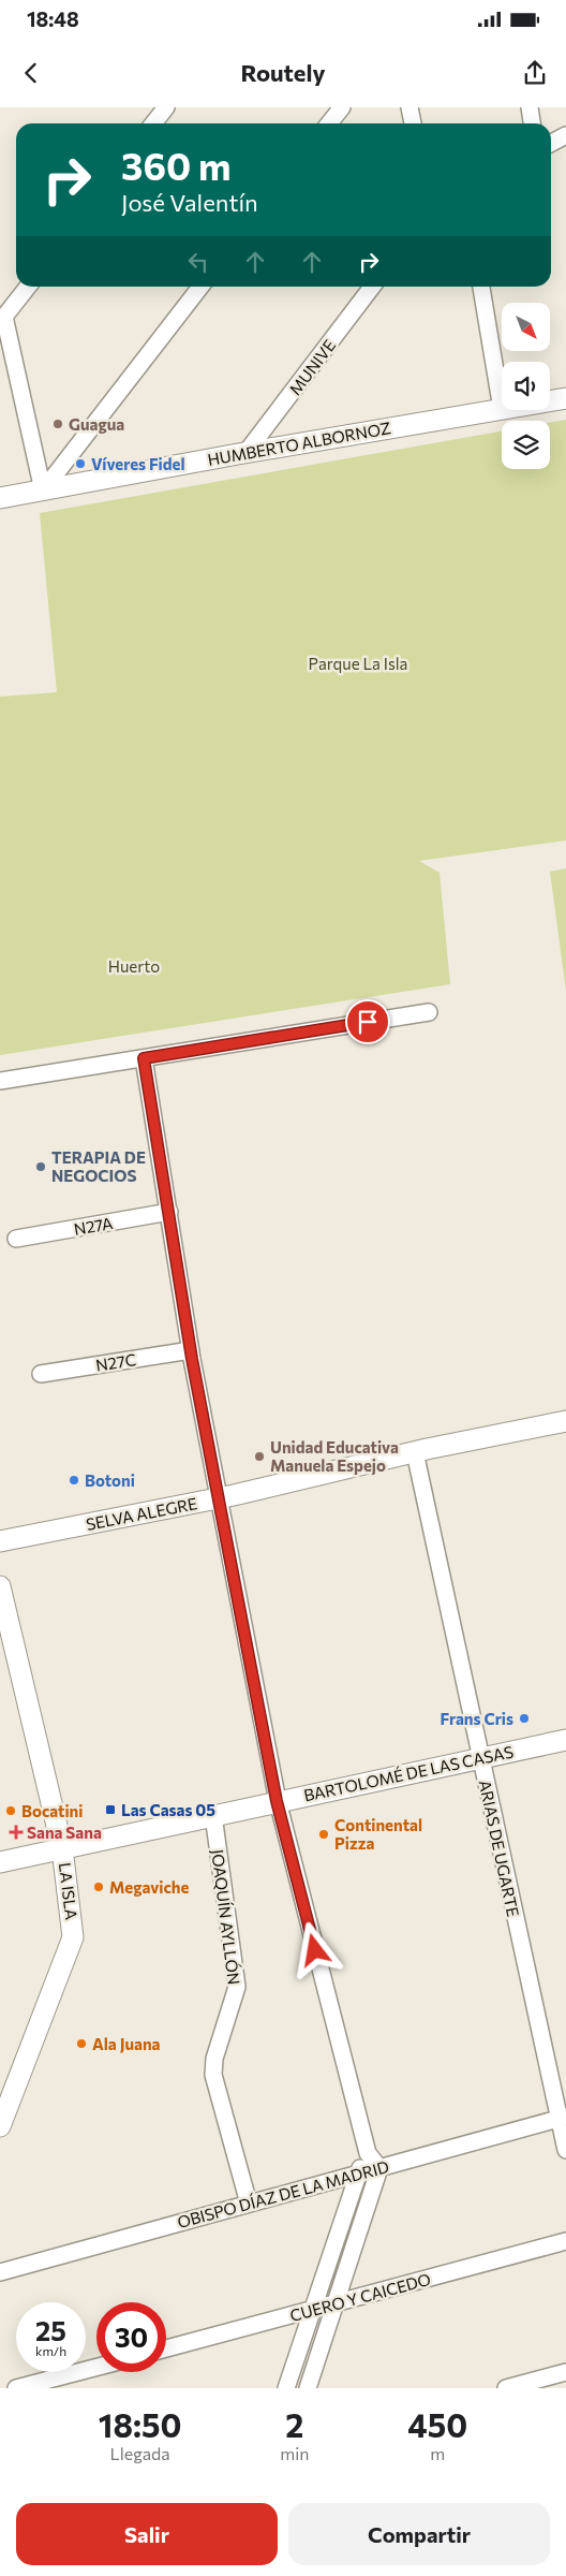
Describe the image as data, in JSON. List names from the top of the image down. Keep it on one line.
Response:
{"streets":{"street":["MUNIVE","HUMBERTO ALBORNOZ","N27A","N27C","SELVA ALEGRE","BARTOLOMÉ DE LAS CASAS","ARIAS DE UGARTE","LA ISLA","JOAQUÍN AYLLÓN","OBISPO DÍAZ DE LA MADRID","CUERO Y CAICEDO"]},"crossings":[["MUNIVE","HUMBERTO ALBORNOZ"],["SELVA ALEGRE","ARIAS DE UGARTE"],["BARTOLOMÉ DE LAS CASAS","ARIAS DE UGARTE"],["BARTOLOMÉ DE LAS CASAS","LA ISLA"],["BARTOLOMÉ DE LAS CASAS","JOAQUÍN AYLLÓN"],["ARIAS DE UGARTE","OBISPO DÍAZ DE LA MADRID"],["JOAQUÍN AYLLÓN","OBISPO DÍAZ DE LA MADRID"]],"parks":["Parque La Isla","Huerto"],"places":{"other":["Guagua","Víveres Fidel","TERAPIA DE NEGOCIOS","Unidad Educativa Manuela Espejo","Botoni","Frans Cris","Bocatini","Continental Pizza","Megaviche","Ala Juana"],"transit":["Las Casas 05"],"health":["Sana Sana"]},"north":"bottom right","page":{"status":"18:48","header":"Routely","turn":["360 m","José Valentín"],"speed":"25 km/h","limit":"30","eta":["18:50","Llegada","2","min","450","m"],"buttons":["Salir","Compartir"]}}
